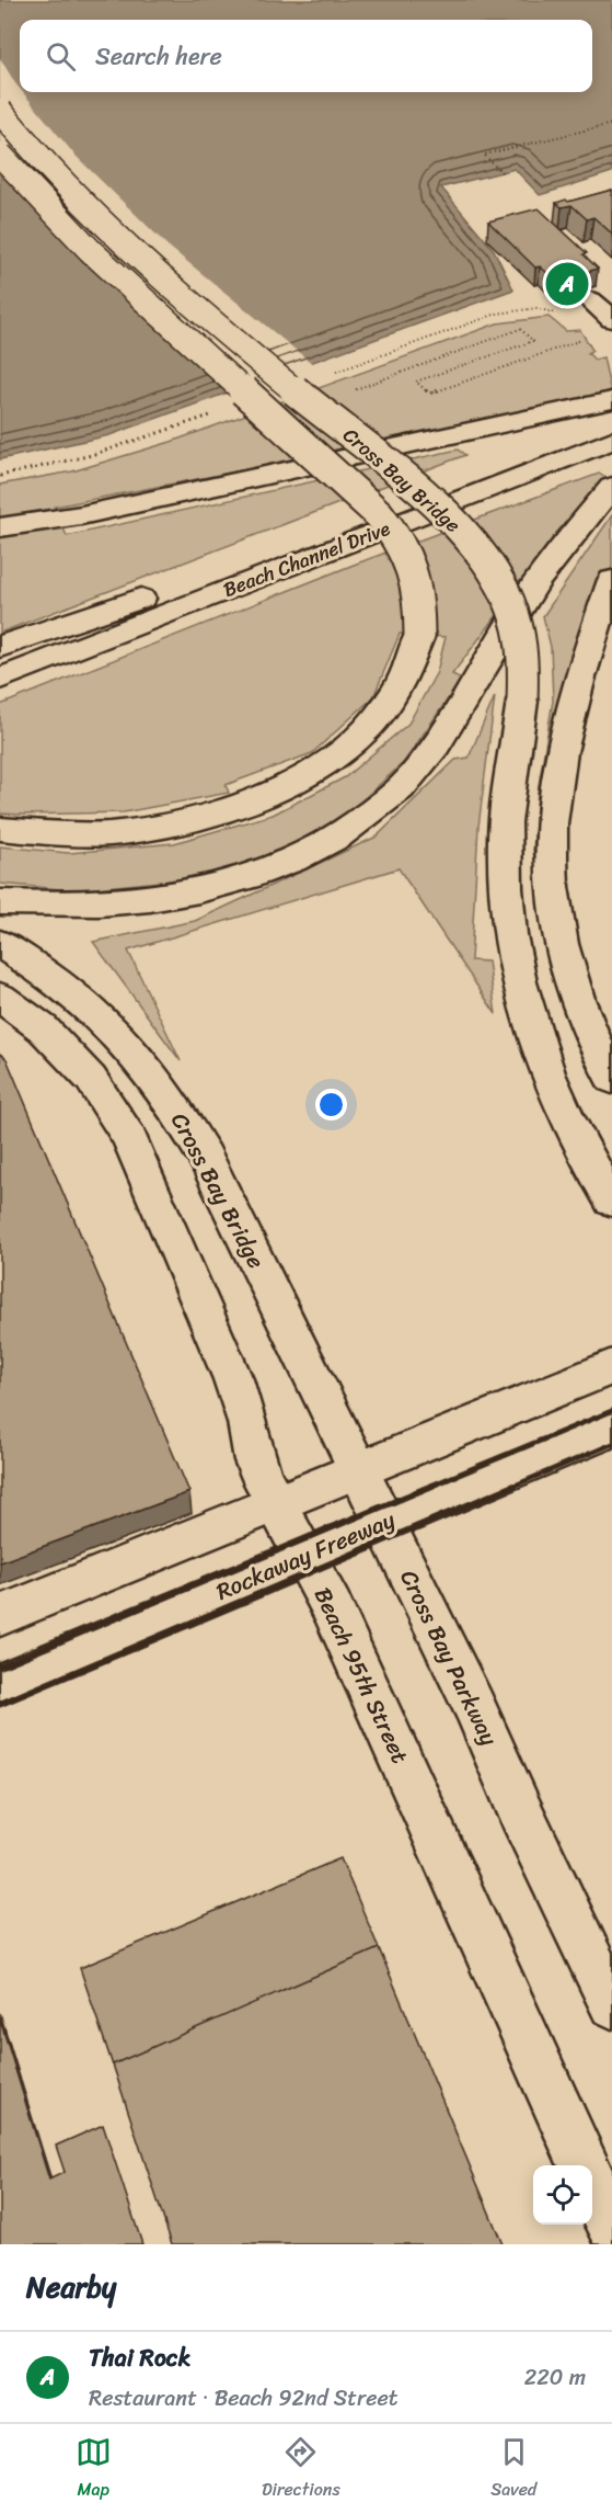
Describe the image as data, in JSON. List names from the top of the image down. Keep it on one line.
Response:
{"streets":{"main road":["Cross Bay Bridge","Beach Channel Drive","Rockaway Freeway","Cross Bay Parkway","Beach 95th Street"]},"crossings":[["Cross Bay Bridge","Cross Bay Parkway"],["Rockaway Freeway","Cross Bay Parkway"],["Rockaway Freeway","Beach 95th Street"]],"page":{"search":"Search here","pins":"A","heading":"Nearby","list":[{"mark":"A","name":"Thai Rock","note":"Restaurant · Beach 92nd Street","value":"220 m"}],"nav":["Map","Directions","Saved"]}}
